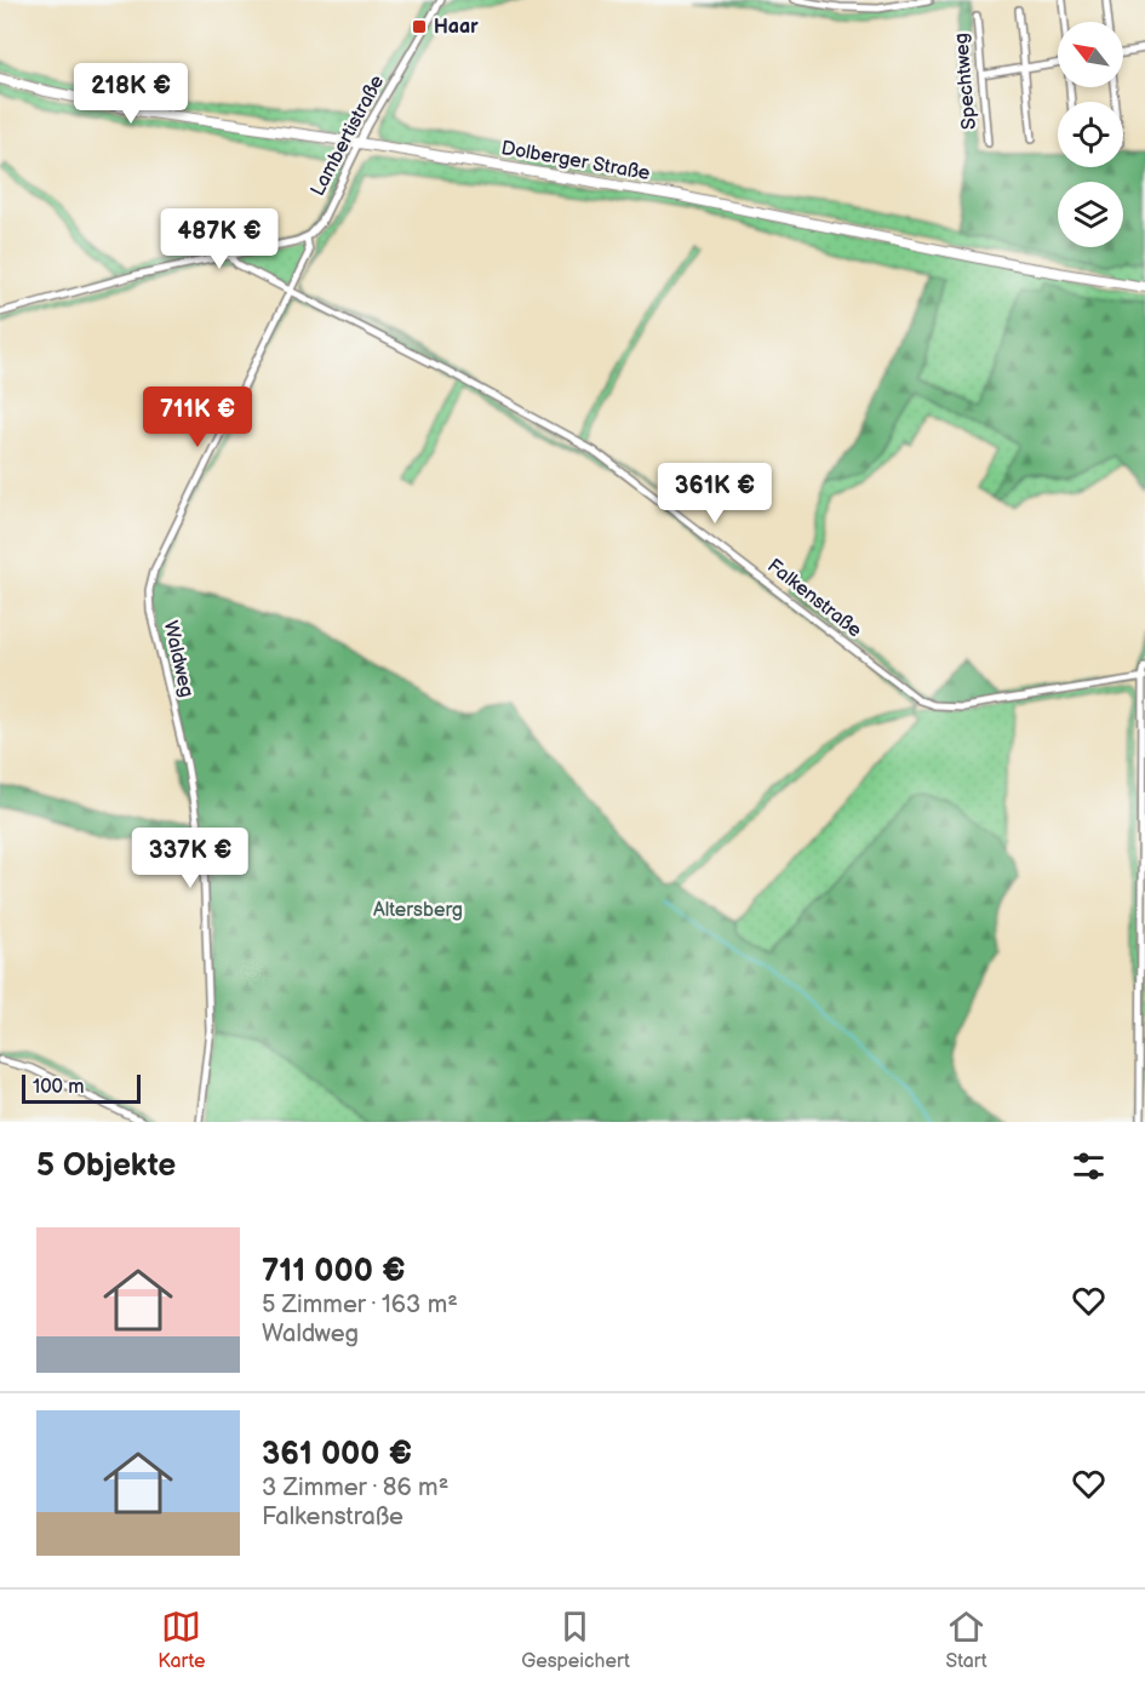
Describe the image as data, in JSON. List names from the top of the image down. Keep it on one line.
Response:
{"streets":{"main road":["Dolberger Straße"],"street":["Spechtweg","Lambertistraße","Falkenstraße","Waldweg"]},"crossings":[["Lambertistraße","Dolberger Straße"],["Lambertistraße","Waldweg"],["Falkenstraße","Waldweg"]],"parks":["Altersberg"],"places":{"transit":["Haar"]},"scale_bar":"100 m","north":"top left","page":{"price":["218K €","487K €","711K €","361K €","337K €"],"scale":"100 m","heading":"5 Objekte","list":[{"name":"711 000 €","note":"5 Zimmer · 163 m² · Waldweg"},{"name":"361 000 €","note":"3 Zimmer · 86 m² · Falkenstraße"}],"tabs":["Karte","Gespeichert","Start"]}}
